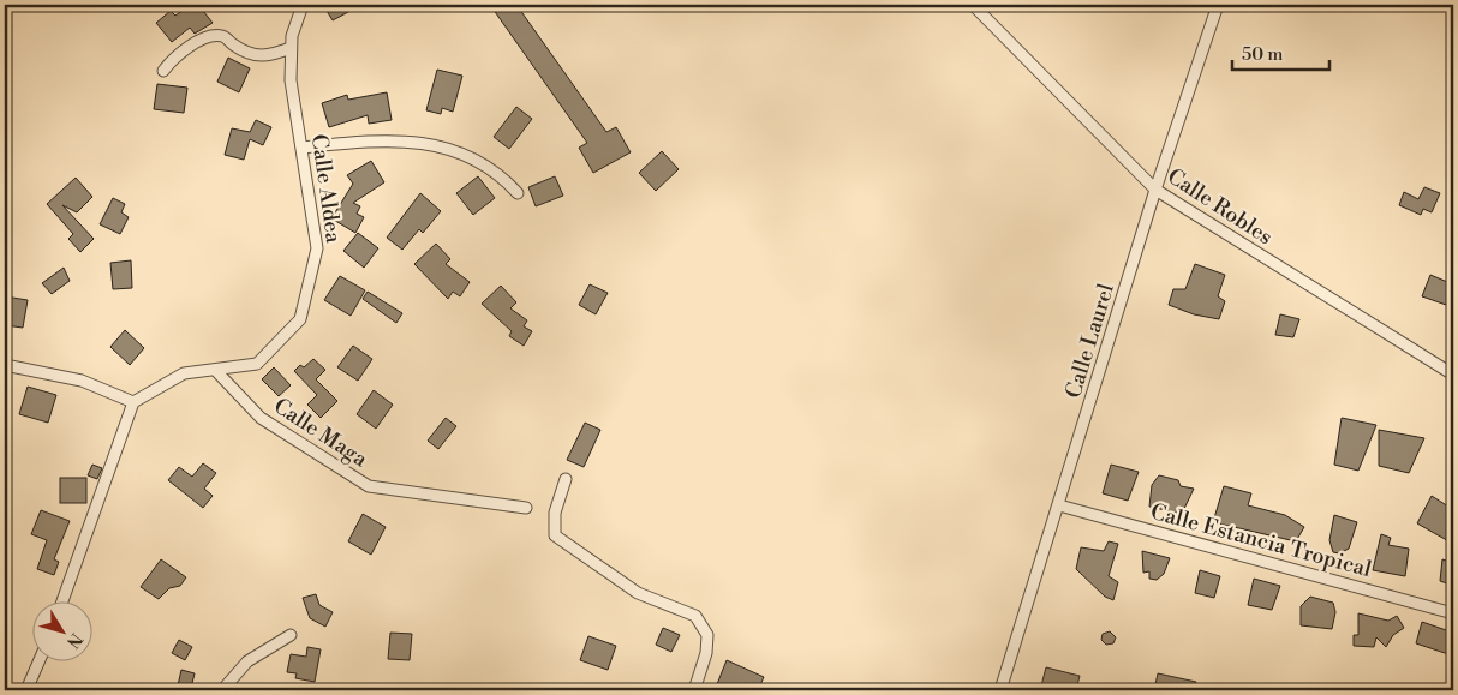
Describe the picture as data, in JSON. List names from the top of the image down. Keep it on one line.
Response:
{"streets":{"street":["Calle Aldea","Calle Robles","Calle Laurel","Calle Maga","Calle Estancia Tropical"]},"crossings":[["Calle Aldea","Calle Maga"],["Calle Robles","Calle Laurel"],["Calle Laurel","Calle Estancia Tropical"]],"scale_bar":"50 m","north":"bottom right"}
